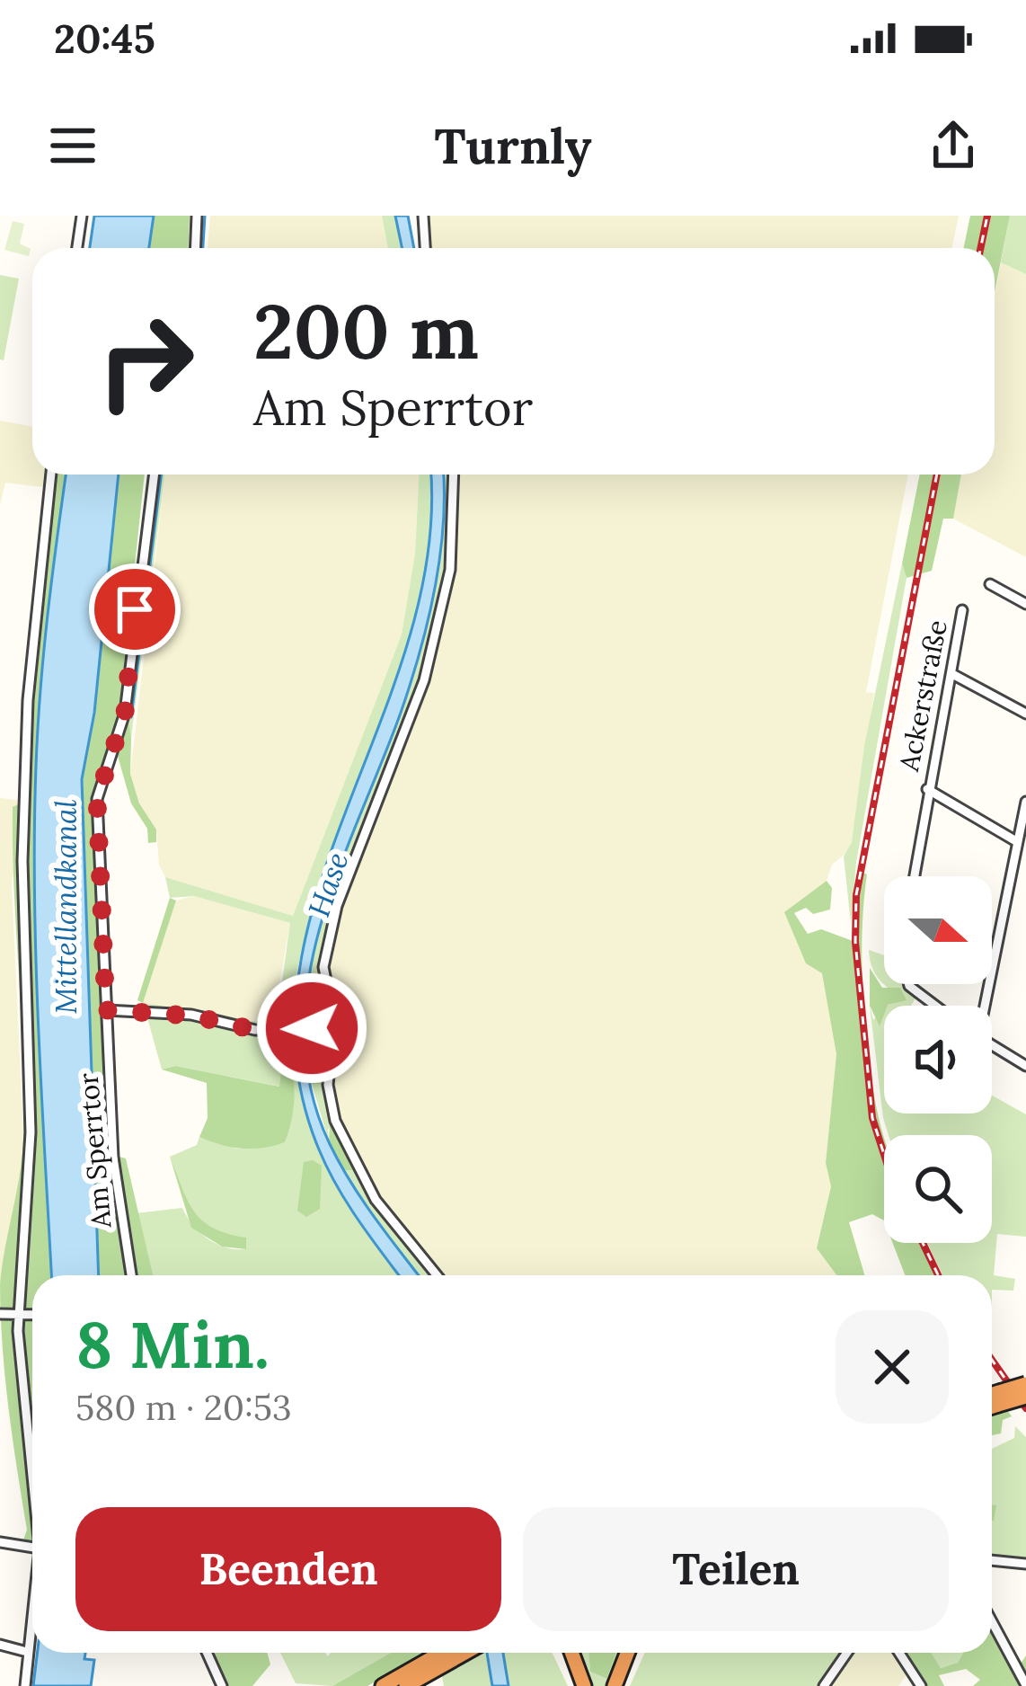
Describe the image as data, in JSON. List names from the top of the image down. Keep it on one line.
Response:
{"streets":{"street":["Ackerstraße","Am Sperrtor"]},"water":["Hase","Mittellandkanal"],"north":"right","page":{"status":"20:45","header":"Turnly","turn":["200 m","Am Sperrtor"],"heading":["8 Min.","580 m · 20:53"],"buttons":["Beenden","Teilen"]}}
